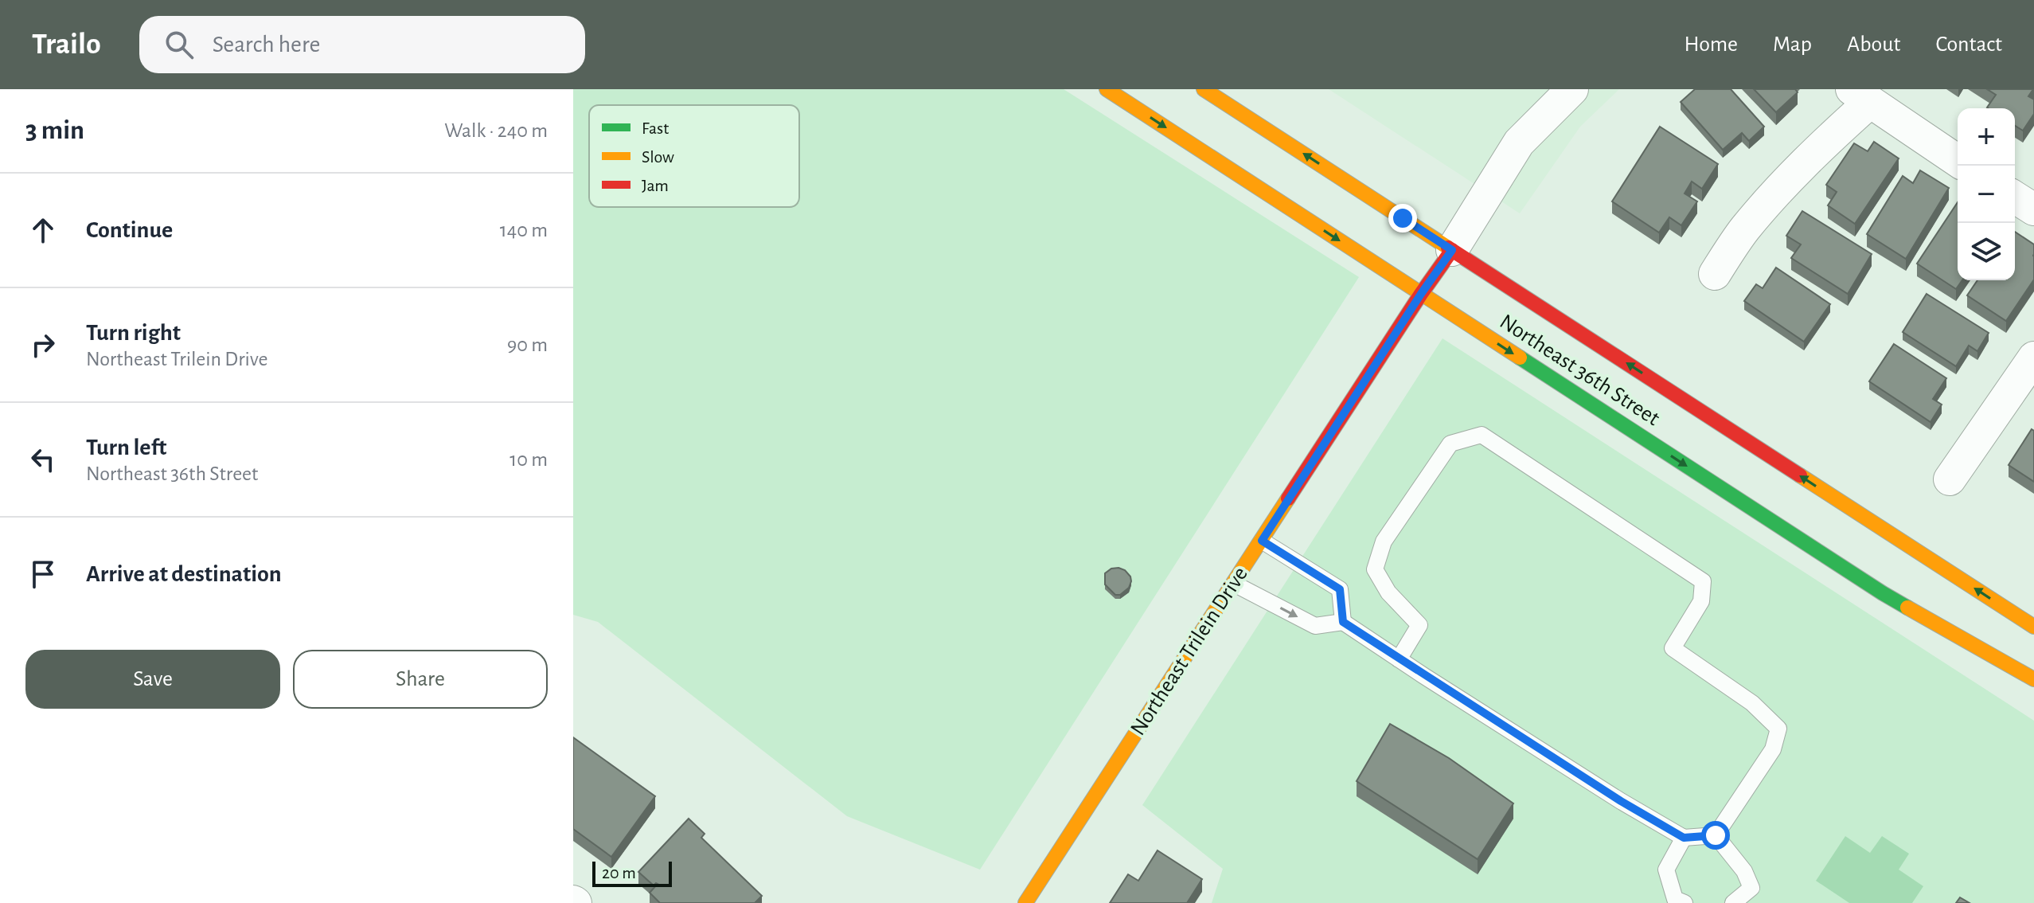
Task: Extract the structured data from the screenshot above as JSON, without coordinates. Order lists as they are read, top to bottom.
{
  "streets": {
    "main road": ["Northeast 36th Street", "Northeast Trilein Drive"]
  },
  "crossings": [
    ["Northeast 36th Street", "Northeast Trilein Drive"]
  ],
  "legend": ["Fast", "Slow", "Jam"],
  "scale_bar": "20 m",
  "page": {
    "header": "Trailo",
    "search": "Search here",
    "nav": [
      "Home",
      "Map",
      "About",
      "Contact"
    ],
    "heading": ["3 min", "Walk · 240 m"],
    "map_buttons": ["+", "−"],
    "list": [
      ["Continue", "140 m"],
      ["Turn right", "Northeast Trilein Drive", "90 m"],
      ["Turn left", "Northeast 36th Street", "10 m"],
      "Arrive at destination"
    ],
    "buttons": ["Save", "Share"],
    "scale": "20 m"
  }
}
